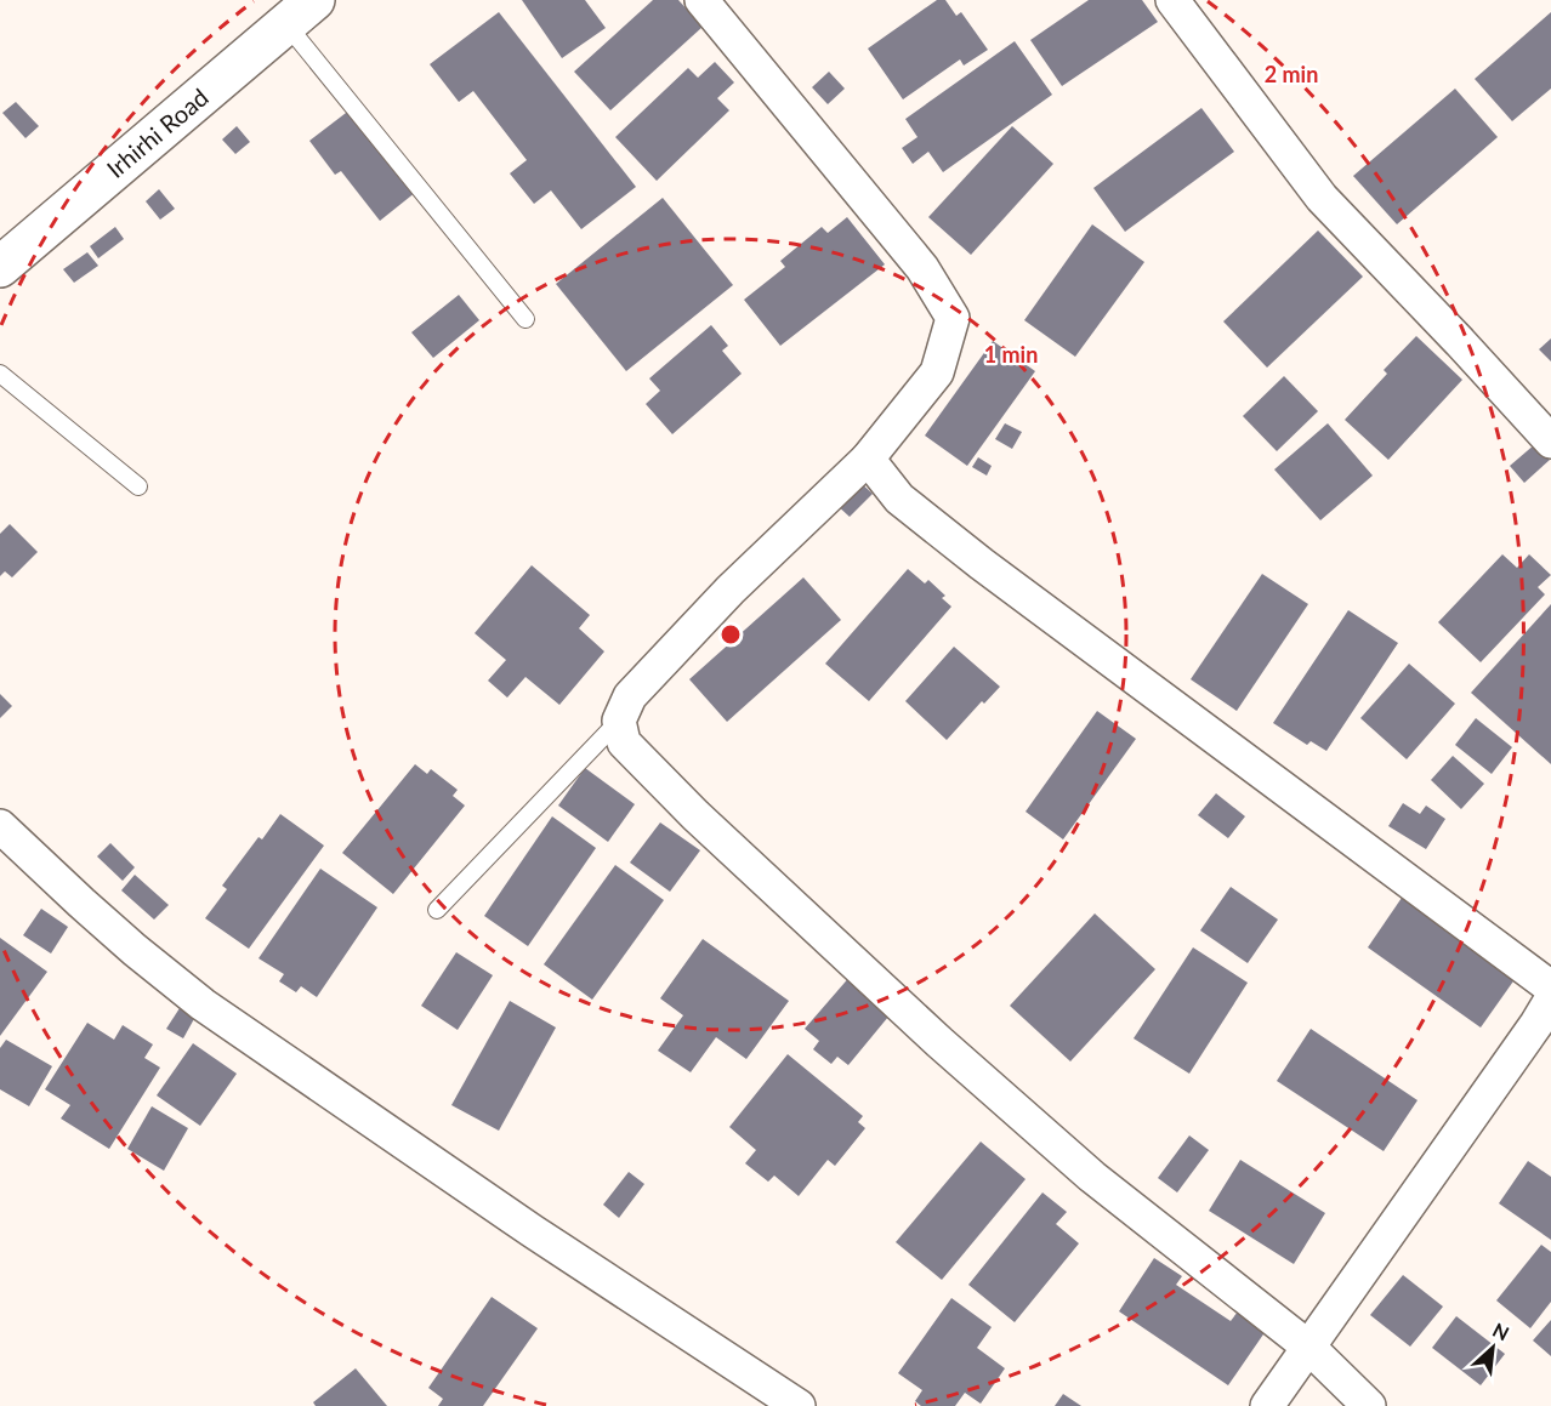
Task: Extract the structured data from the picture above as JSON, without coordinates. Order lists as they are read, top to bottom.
{
  "streets": {
    "street": ["Irhirhi Road"]
  },
  "north": "top right",
  "rings": ["2 min", "1 min"]
}
